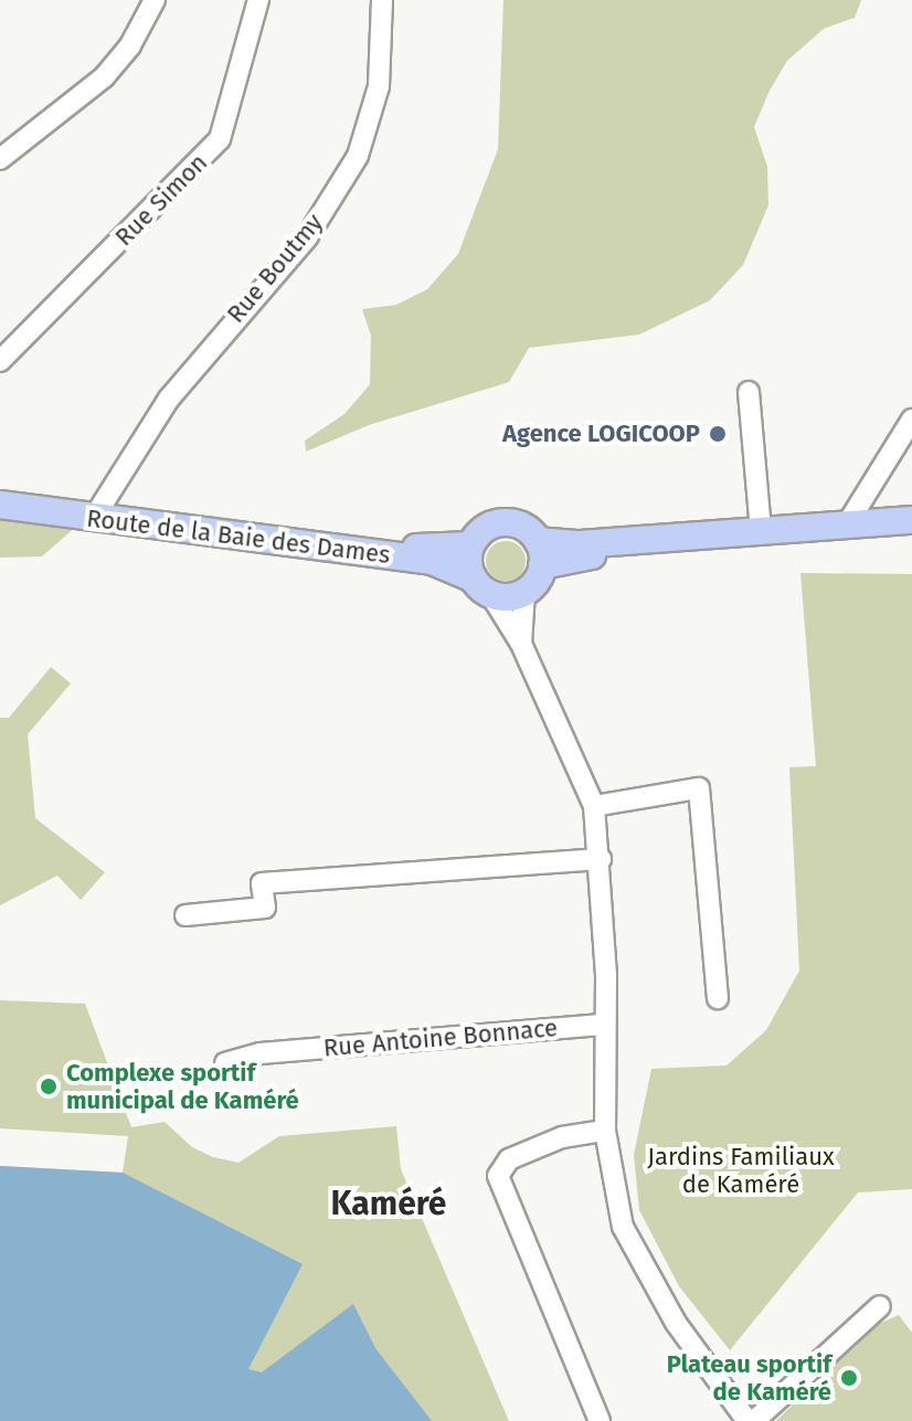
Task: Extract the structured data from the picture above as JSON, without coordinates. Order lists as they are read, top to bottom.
{
  "streets": {
    "main road": ["Route de la Baie des Dames"],
    "street": ["Rue Simon", "Rue Boutmy", "Rue Antoine Bonnace"]
  },
  "crossings": [
    ["Rue Boutmy", "Route de la Baie des Dames"]
  ],
  "districts": ["Kaméré"],
  "parks": ["Jardins Familiaux de Kaméré"],
  "places": ["Agence LOGICOOP", "Complexe sportif municipal de Kaméré", "Plateau sportif de Kaméré"]
}
